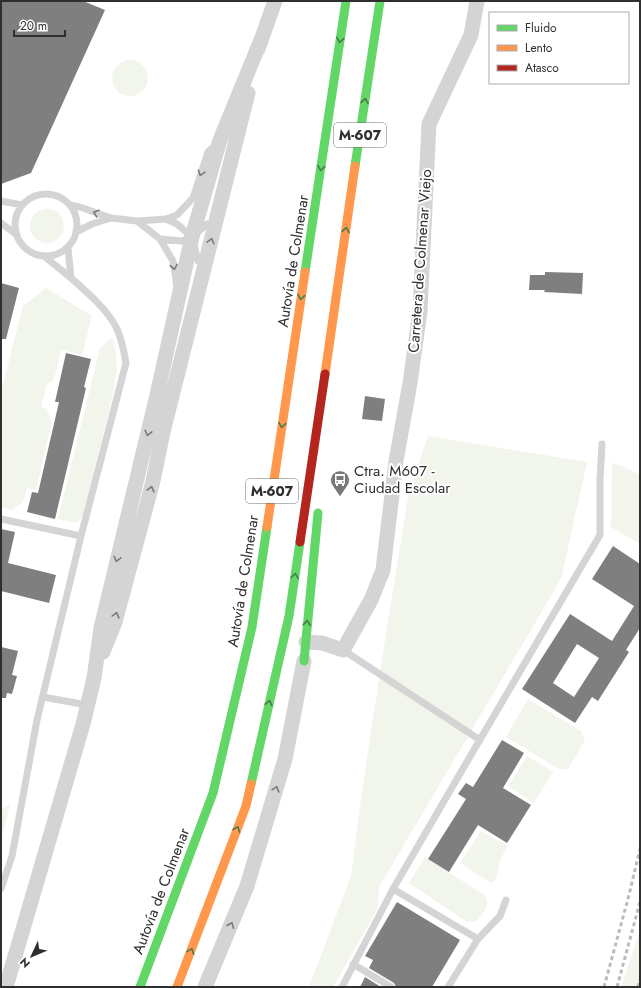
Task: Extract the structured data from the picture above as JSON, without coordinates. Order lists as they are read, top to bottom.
{
  "streets": {
    "highway": ["M-607", "Autovía de Colmenar"],
    "street": ["Carretera de Colmenar Viejo"]
  },
  "places": {
    "bus stop": ["Ctra. M607 - Ciudad Escolar"]
  },
  "legend": ["Fluido", "Lento", "Atasco"],
  "scale_bar": "20 m",
  "north": "bottom left"
}
